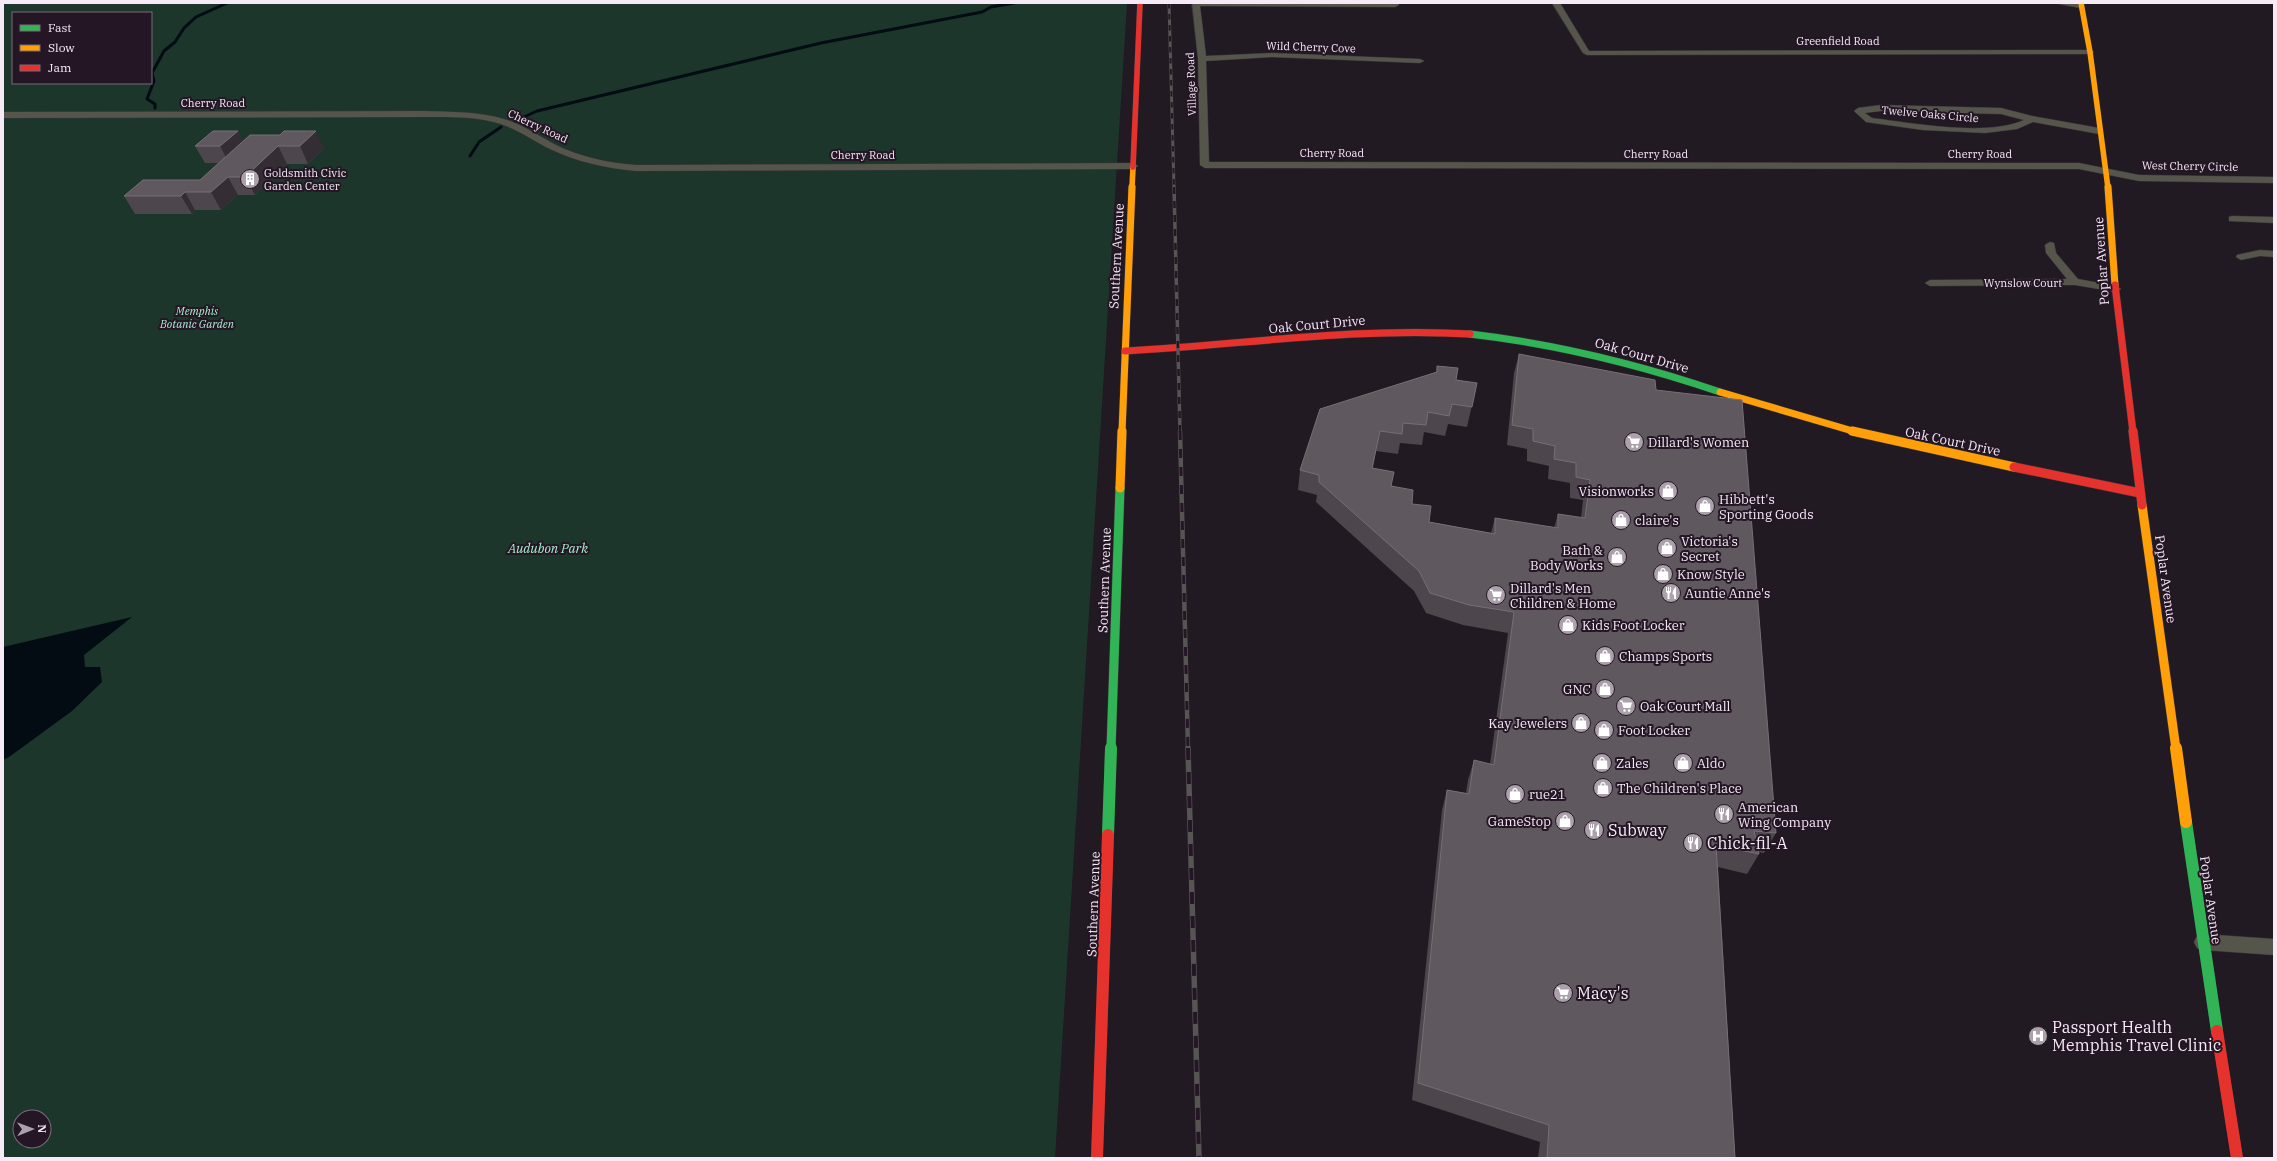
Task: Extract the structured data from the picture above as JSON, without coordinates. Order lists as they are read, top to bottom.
{
  "streets": {
    "street": [
      "Greenfield Road",
      "Wild Cherry Cove",
      "Village Road",
      "Cherry Road",
      "Twelve Oaks Circle",
      "West Cherry Circle",
      "Southern Avenue",
      "Poplar Avenue",
      "Wynslow Court",
      "Oak Court Drive"
    ]
  },
  "crossings": [
    ["Greenfield Road", "Poplar Avenue"],
    ["Wild Cherry Cove", "Village Road"],
    ["Village Road", "Cherry Road"],
    ["Cherry Road", "West Cherry Circle"],
    ["Cherry Road", "Southern Avenue"],
    ["Cherry Road", "Poplar Avenue"],
    ["Twelve Oaks Circle", "Poplar Avenue"],
    ["West Cherry Circle", "Poplar Avenue"],
    ["Southern Avenue", "Oak Court Drive"],
    ["Poplar Avenue", "Wynslow Court"],
    ["Poplar Avenue", "Oak Court Drive"]
  ],
  "parks": ["Memphis Botanic Garden", "Audubon Park"],
  "places": {
    "building": ["Goldsmith Civic Garden Center"],
    "supermarket": [
      "Dillard's Women",
      "Dillard's Men Children & Home",
      "Oak Court Mall",
      "Macy's"
    ],
    "shop": [
      "Visionworks",
      "Hibbett's Sporting Goods",
      "claire's",
      "Victoria's Secret",
      "Bath & Body Works",
      "Know Style",
      "Kids Foot Locker",
      "Champs Sports",
      "GNC",
      "Kay Jewelers",
      "Foot Locker",
      "Zales",
      "Aldo",
      "The Children's Place",
      "rue21",
      "GameStop"
    ],
    "restaurant": [
      "Auntie Anne's",
      "American Wing Company",
      "Subway",
      "Chick-fil-A"
    ],
    "hospital": ["Passport Health Memphis Travel Clinic"]
  },
  "legend": ["Fast", "Slow", "Jam"],
  "north": "right"
}
